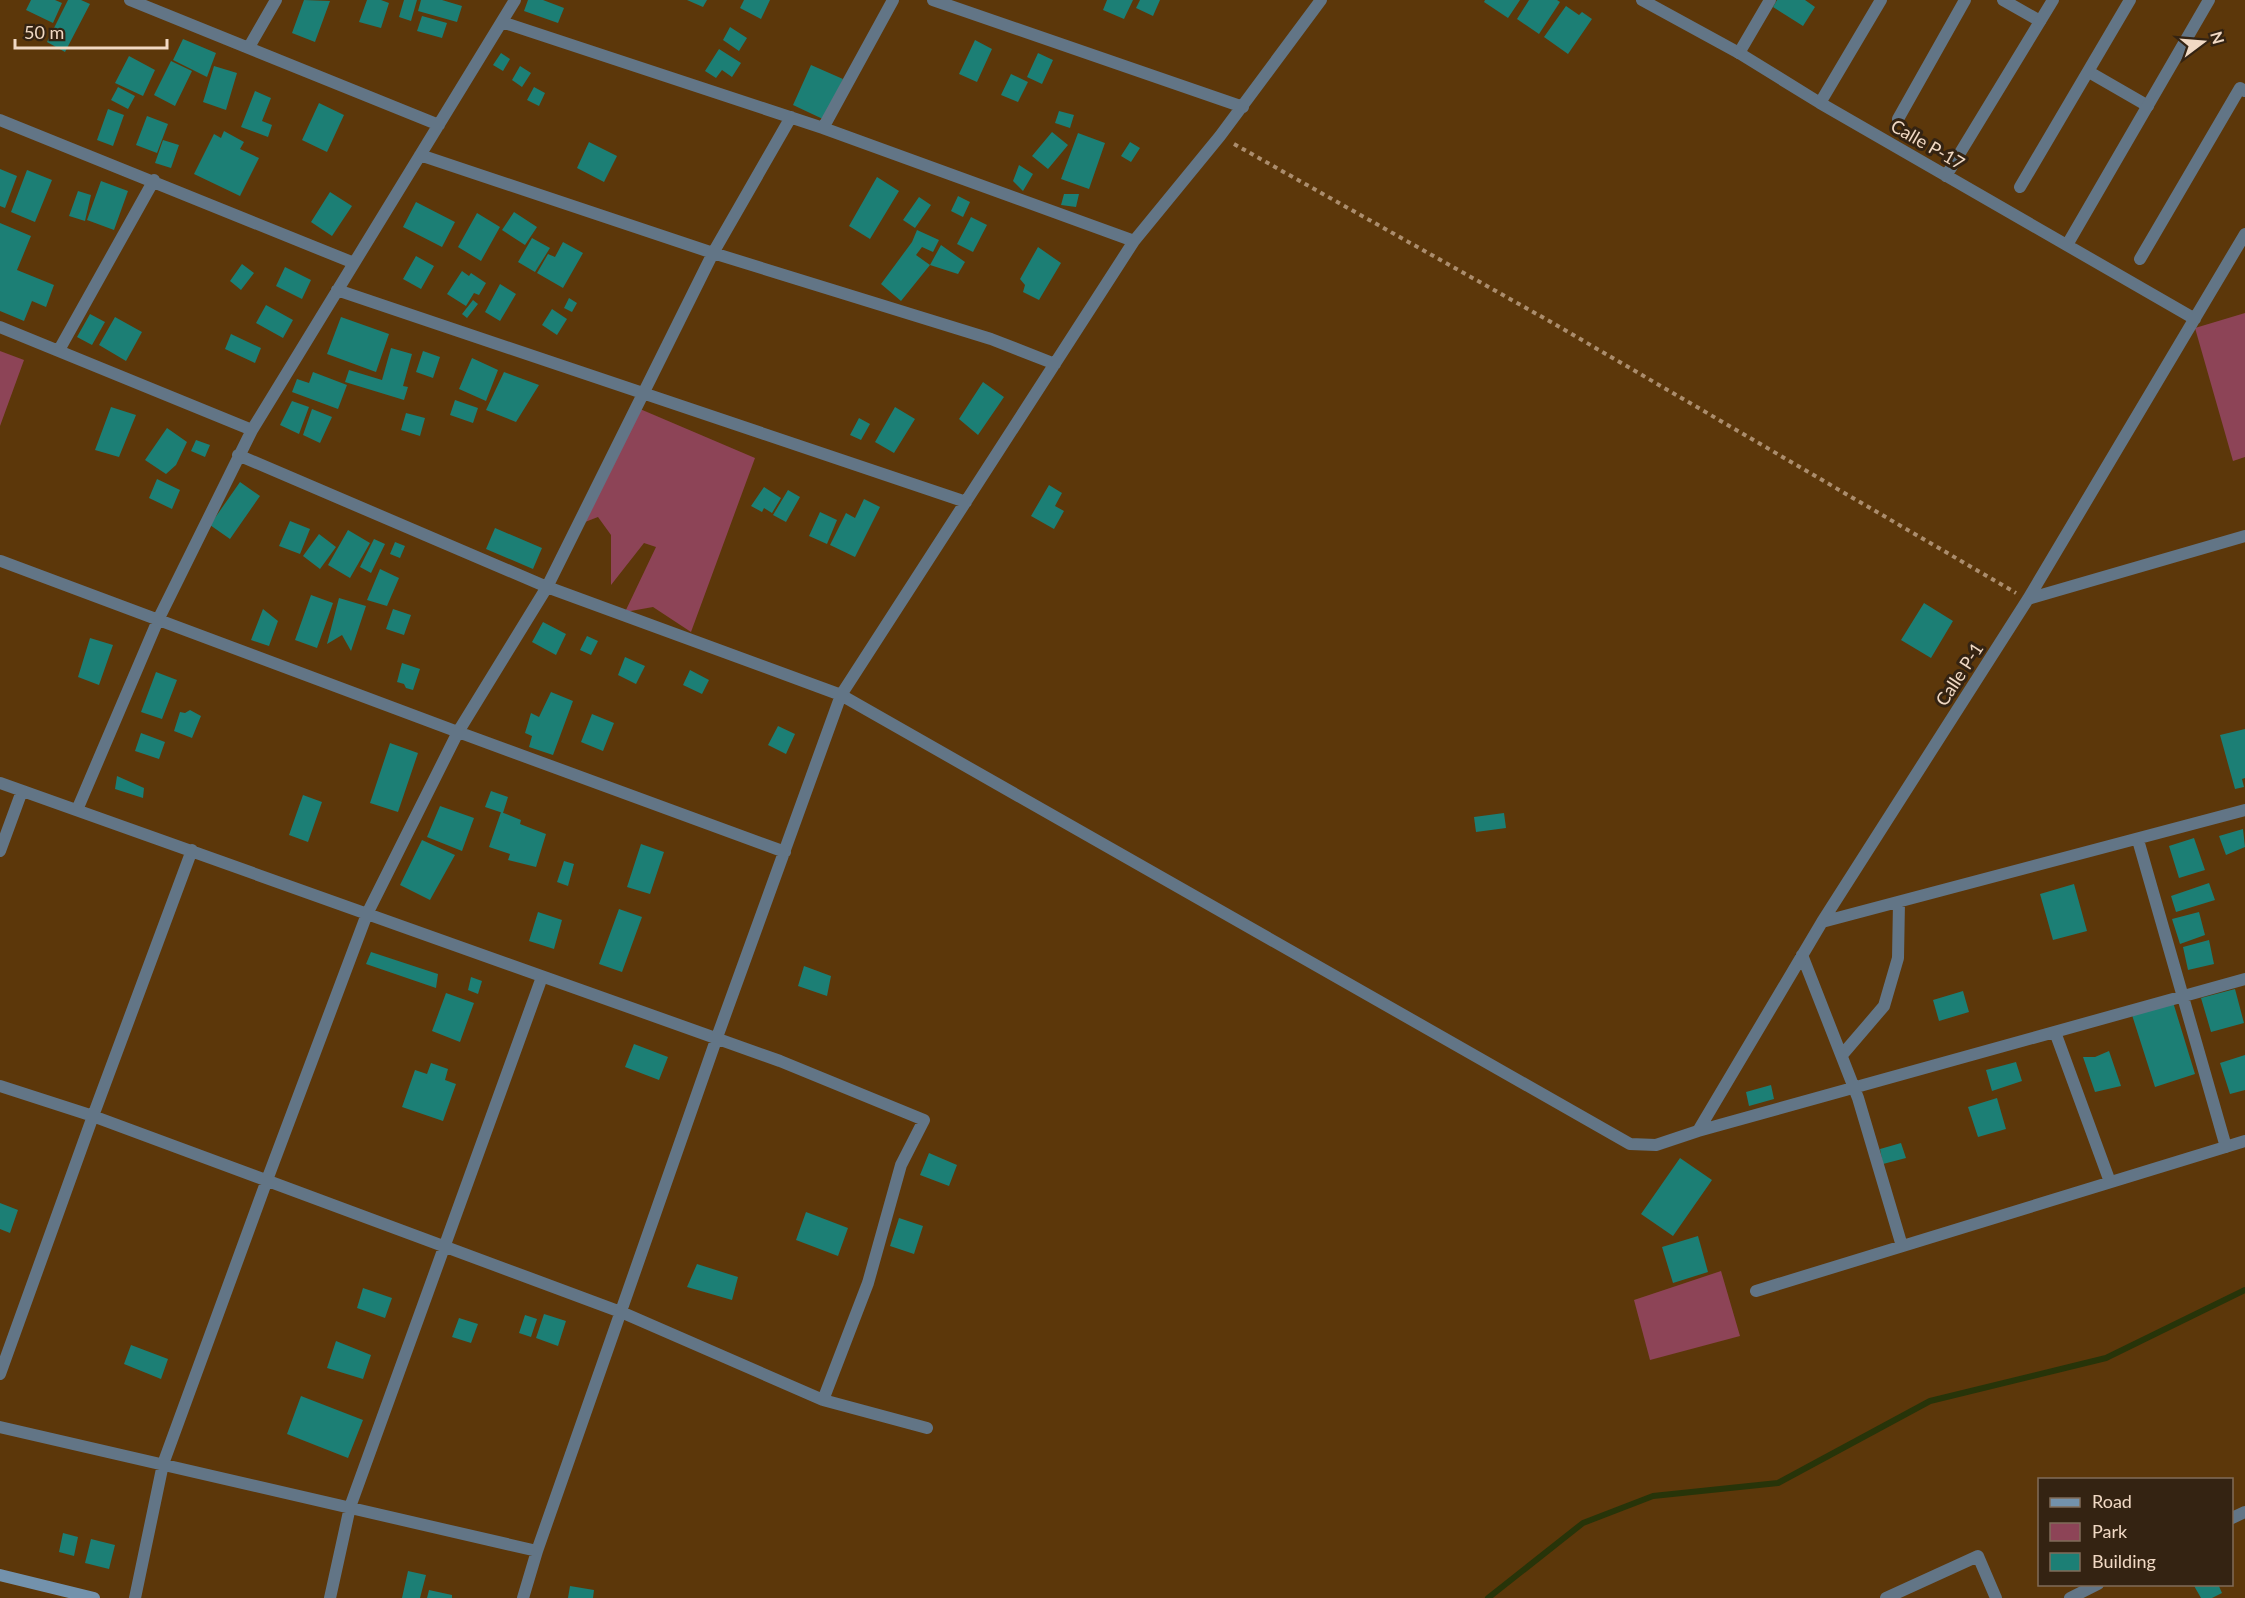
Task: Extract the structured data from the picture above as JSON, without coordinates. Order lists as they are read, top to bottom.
{
  "streets": {
    "street": ["Calle P-17", "Calle P-1"]
  },
  "crossings": [
    ["Calle P-17", "Calle P-1"]
  ],
  "legend": ["Road", "Park", "Building"],
  "scale_bar": "50 m",
  "north": "right"
}
